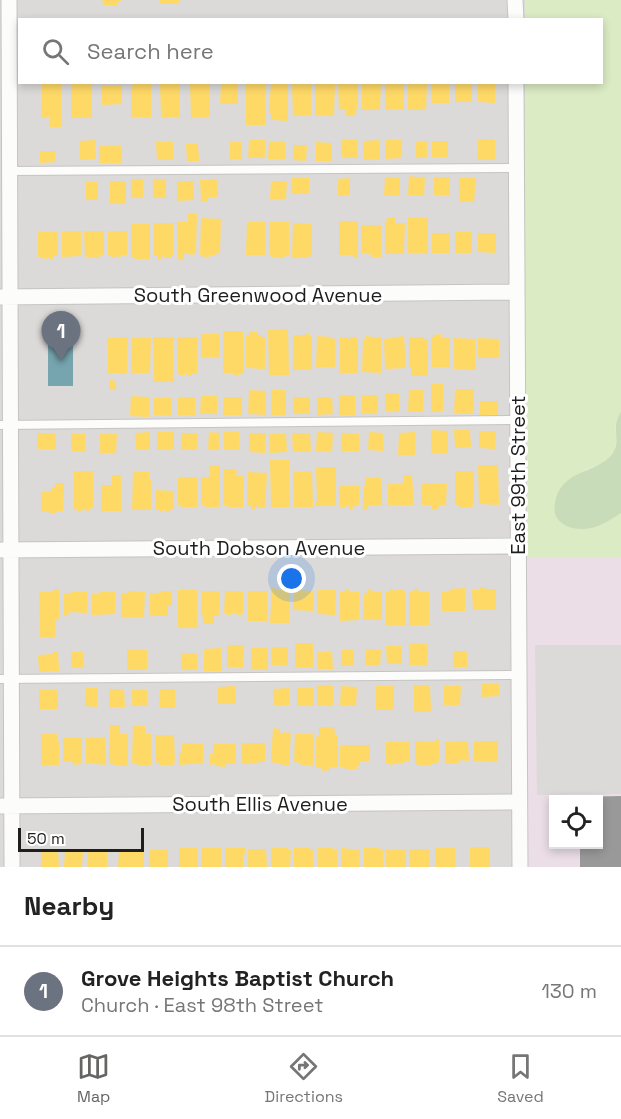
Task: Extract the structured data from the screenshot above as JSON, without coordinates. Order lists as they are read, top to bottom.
{
  "streets": {
    "street": [
      "South Greenwood Avenue",
      "East 99th Street",
      "South Dobson Avenue",
      "South Ellis Avenue"
    ]
  },
  "crossings": [
    ["South Greenwood Avenue", "East 99th Street"],
    ["East 99th Street", "South Dobson Avenue"],
    ["East 99th Street", "South Ellis Avenue"]
  ],
  "scale_bar": "50 m",
  "page": {
    "search": "Search here",
    "pins": "1",
    "scale": "50 m",
    "heading": "Nearby",
    "list": [
      {
        "mark": "1",
        "name": "Grove Heights Baptist Church",
        "note": "Church · East 98th Street",
        "value": "130 m"
      }
    ],
    "nav": ["Map", "Directions", "Saved"]
  }
}
